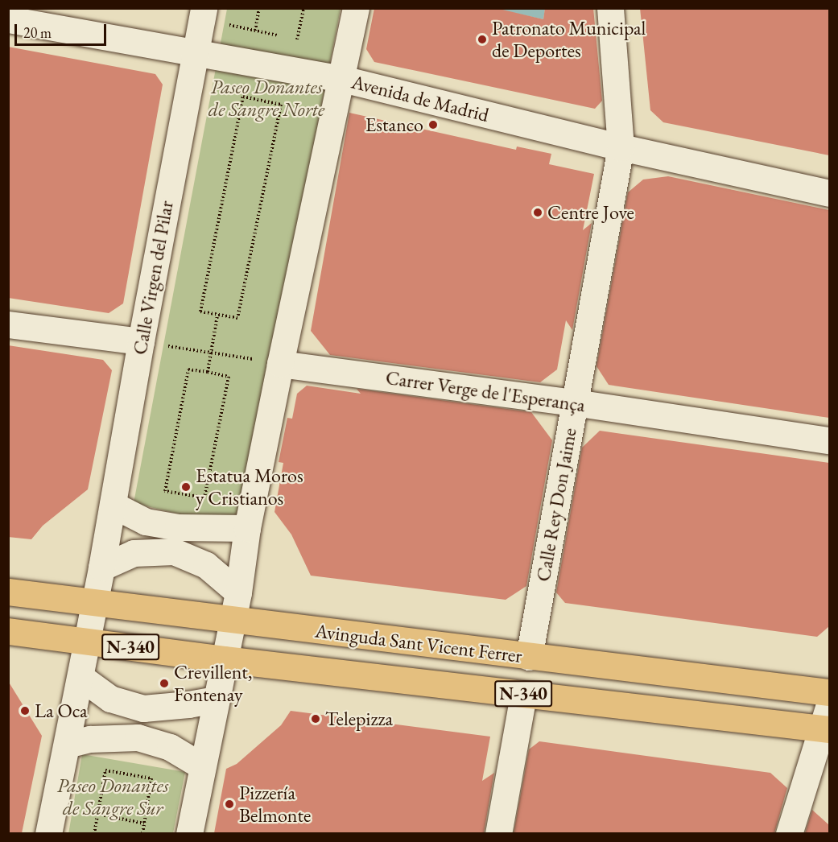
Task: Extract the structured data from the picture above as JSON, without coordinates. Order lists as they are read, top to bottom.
{
  "streets": {
    "highway": ["Avinguda Sant Vicent Ferrer", "N-340"],
    "street": [
      "Avenida de Madrid",
      "Calle Virgen del Pilar",
      "Carrer Verge de l'Esperança",
      "Calle Rey Don Jaime"
    ]
  },
  "crossings": [
    ["Avenida de Madrid", "Calle Virgen del Pilar"],
    ["Avenida de Madrid", "Calle Rey Don Jaime"],
    ["Calle Virgen del Pilar", "Avinguda Sant Vicent Ferrer"],
    ["Carrer Verge de l'Esperança", "Calle Rey Don Jaime"],
    ["Calle Rey Don Jaime", "Avinguda Sant Vicent Ferrer"]
  ],
  "parks": ["Paseo Donantes de Sangre Norte", "Paseo Donantes de Sangre Sur"],
  "places": [
    "Patronato Municipal de Deportes",
    "Estanco",
    "Centre Jove",
    "Estatua Moros y Cristianos",
    "Crevillent, Fontenay",
    "La Oca",
    "Telepizza",
    "Pizzería Belmonte"
  ],
  "scale_bar": "20 m"
}
